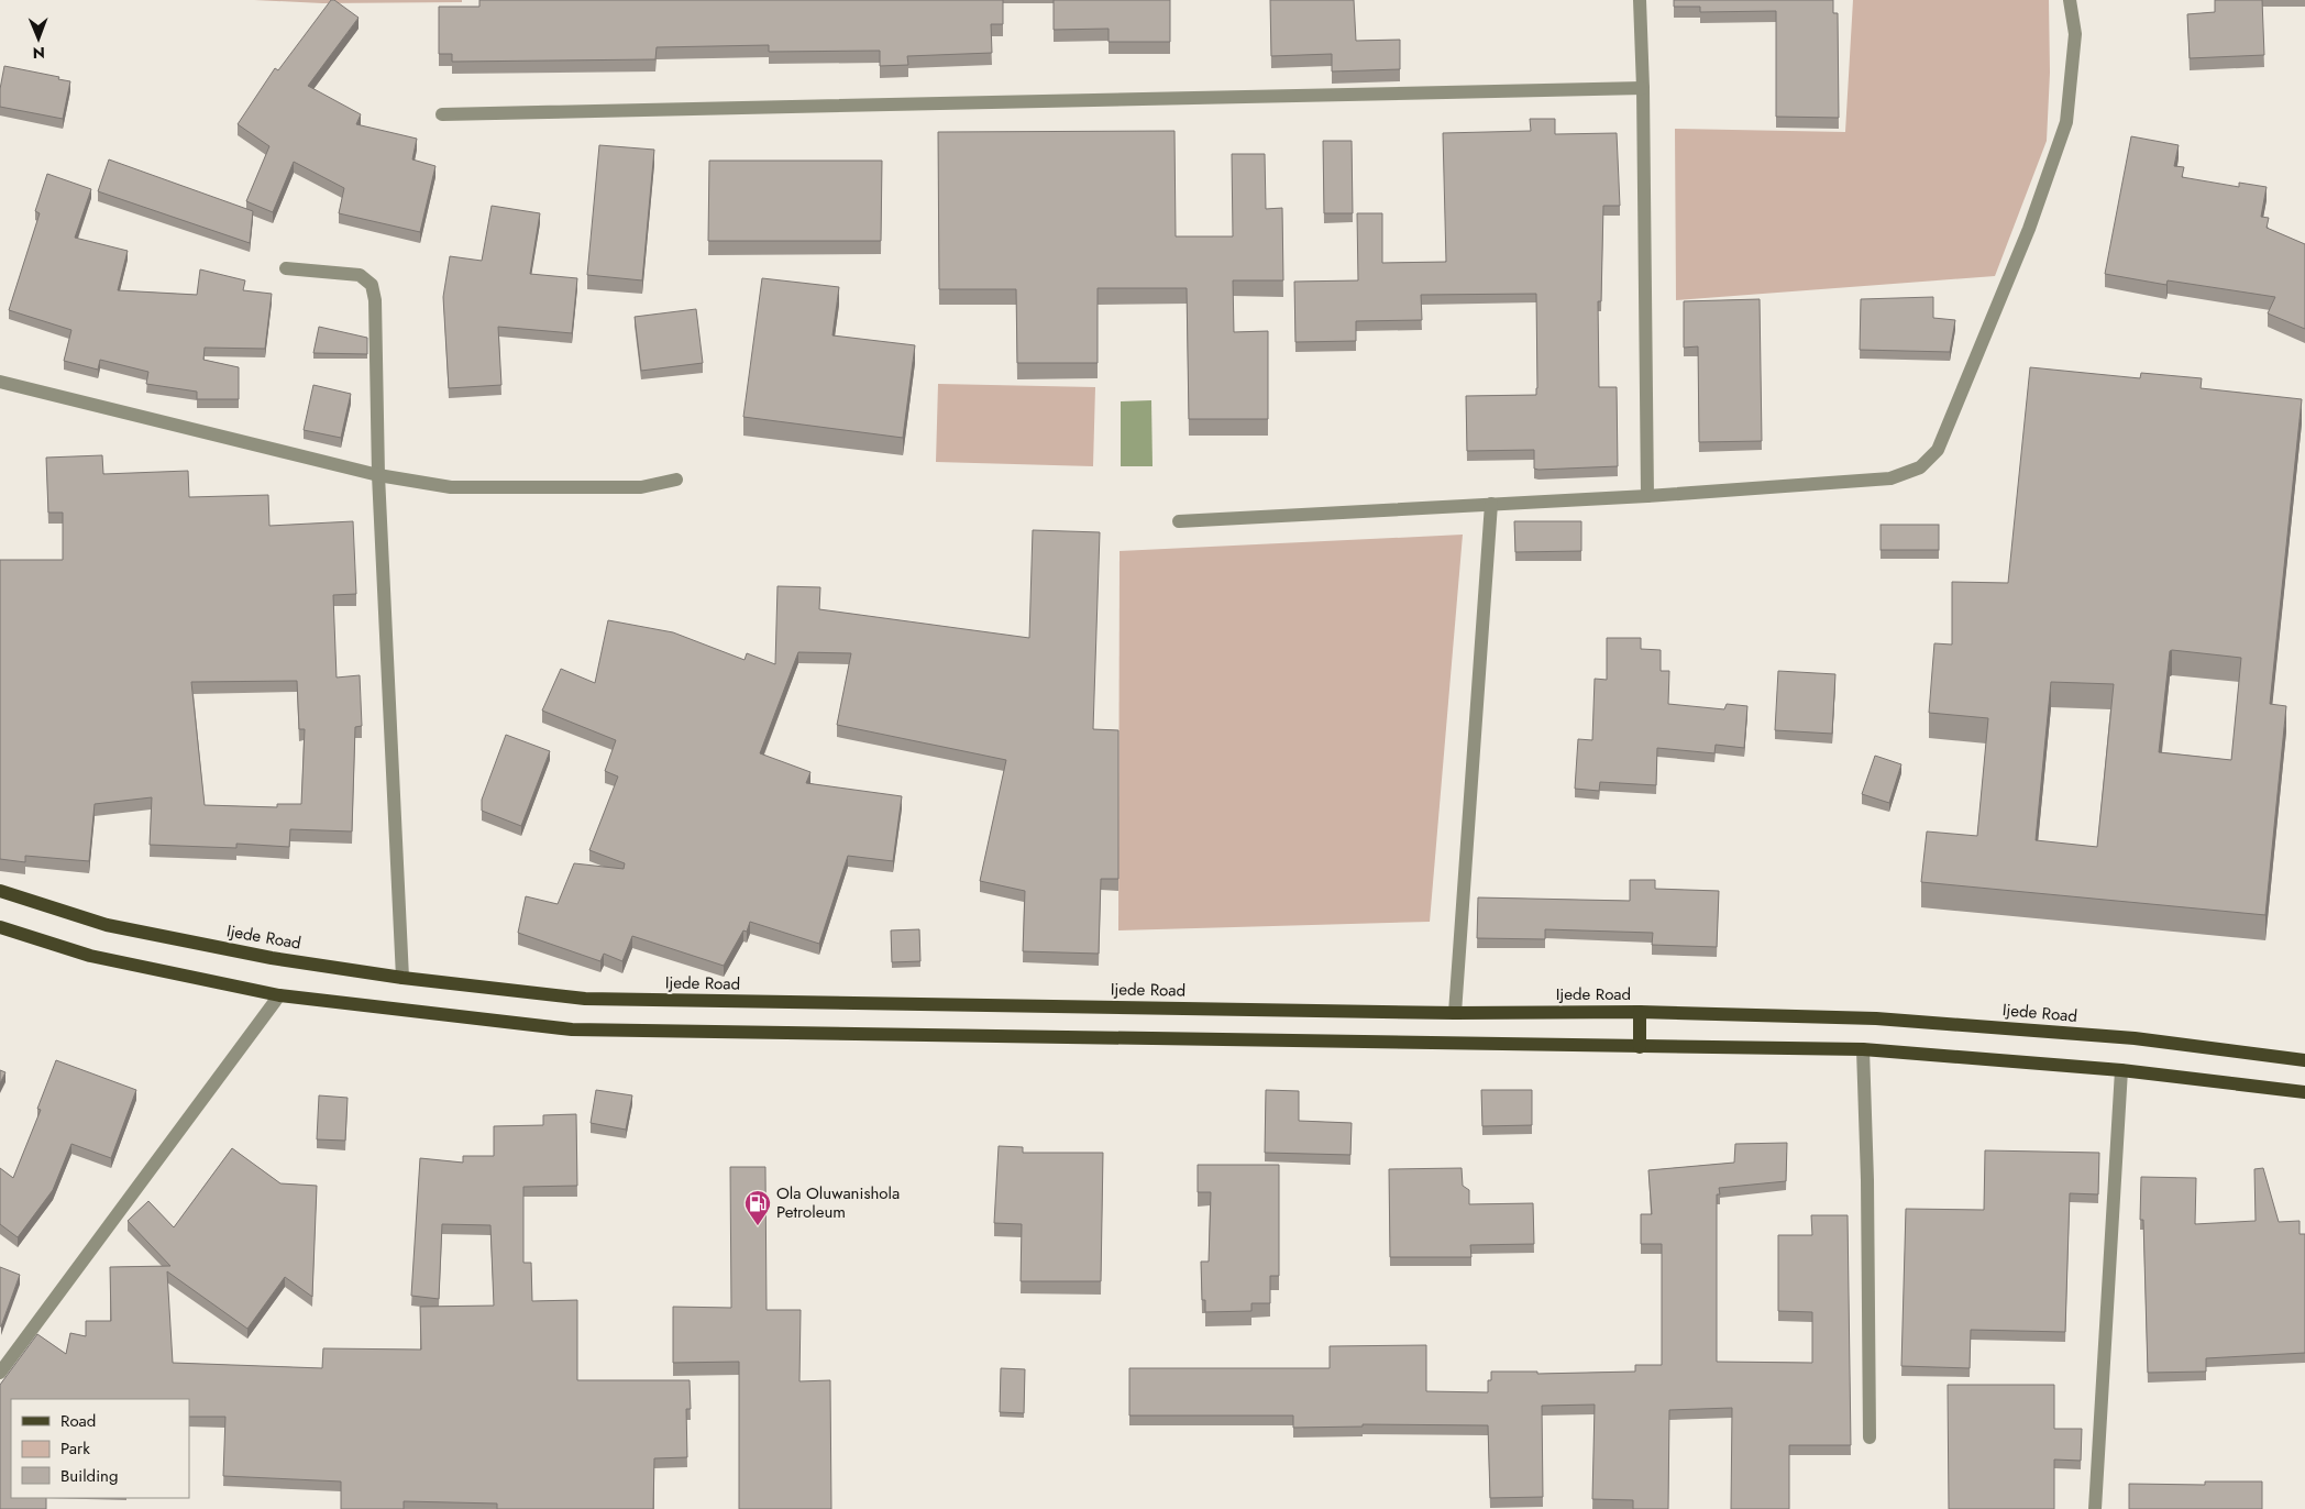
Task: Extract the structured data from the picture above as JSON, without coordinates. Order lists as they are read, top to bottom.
{
  "streets": {
    "main road": ["Ijede Road"]
  },
  "places": {
    "fuel station": ["Ola Oluwanishola Petroleum"]
  },
  "legend": ["Road", "Park", "Building"],
  "north": "bottom"
}
